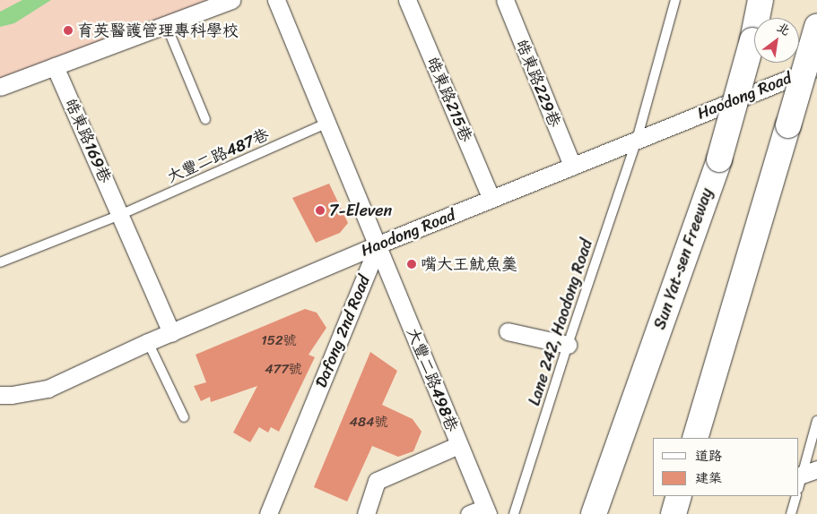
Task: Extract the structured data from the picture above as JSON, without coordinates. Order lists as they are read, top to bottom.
{
  "streets": {
    "highway": ["Sun Yat-sen Freeway"],
    "street": [
      "皓東路229巷",
      "Haodong Road",
      "皓東路215巷",
      "皓東路169巷",
      "Dafong 2nd Road",
      "大豐二路498巷"
    ],
    "lane": ["大豐二路487巷", "Lane 242, Haodong Road"]
  },
  "crossings": [
    ["皓東路229巷", "Haodong Road"],
    ["Haodong Road", "皓東路215巷"],
    ["Haodong Road", "皓東路169巷"],
    ["Haodong Road", "Lane 242, Haodong Road"],
    ["Haodong Road", "Dafong 2nd Road"],
    ["Haodong Road", "大豐二路498巷"],
    ["皓東路169巷", "大豐二路487巷"],
    ["Dafong 2nd Road", "大豐二路498巷"]
  ],
  "places": ["育英醫護管理專科學校", "7-Eleven", "嘴大王魷魚羹"],
  "house_numbers": ["152號", "477號", "484號"],
  "legend": ["道路", "建築"],
  "north": "top right"
}
